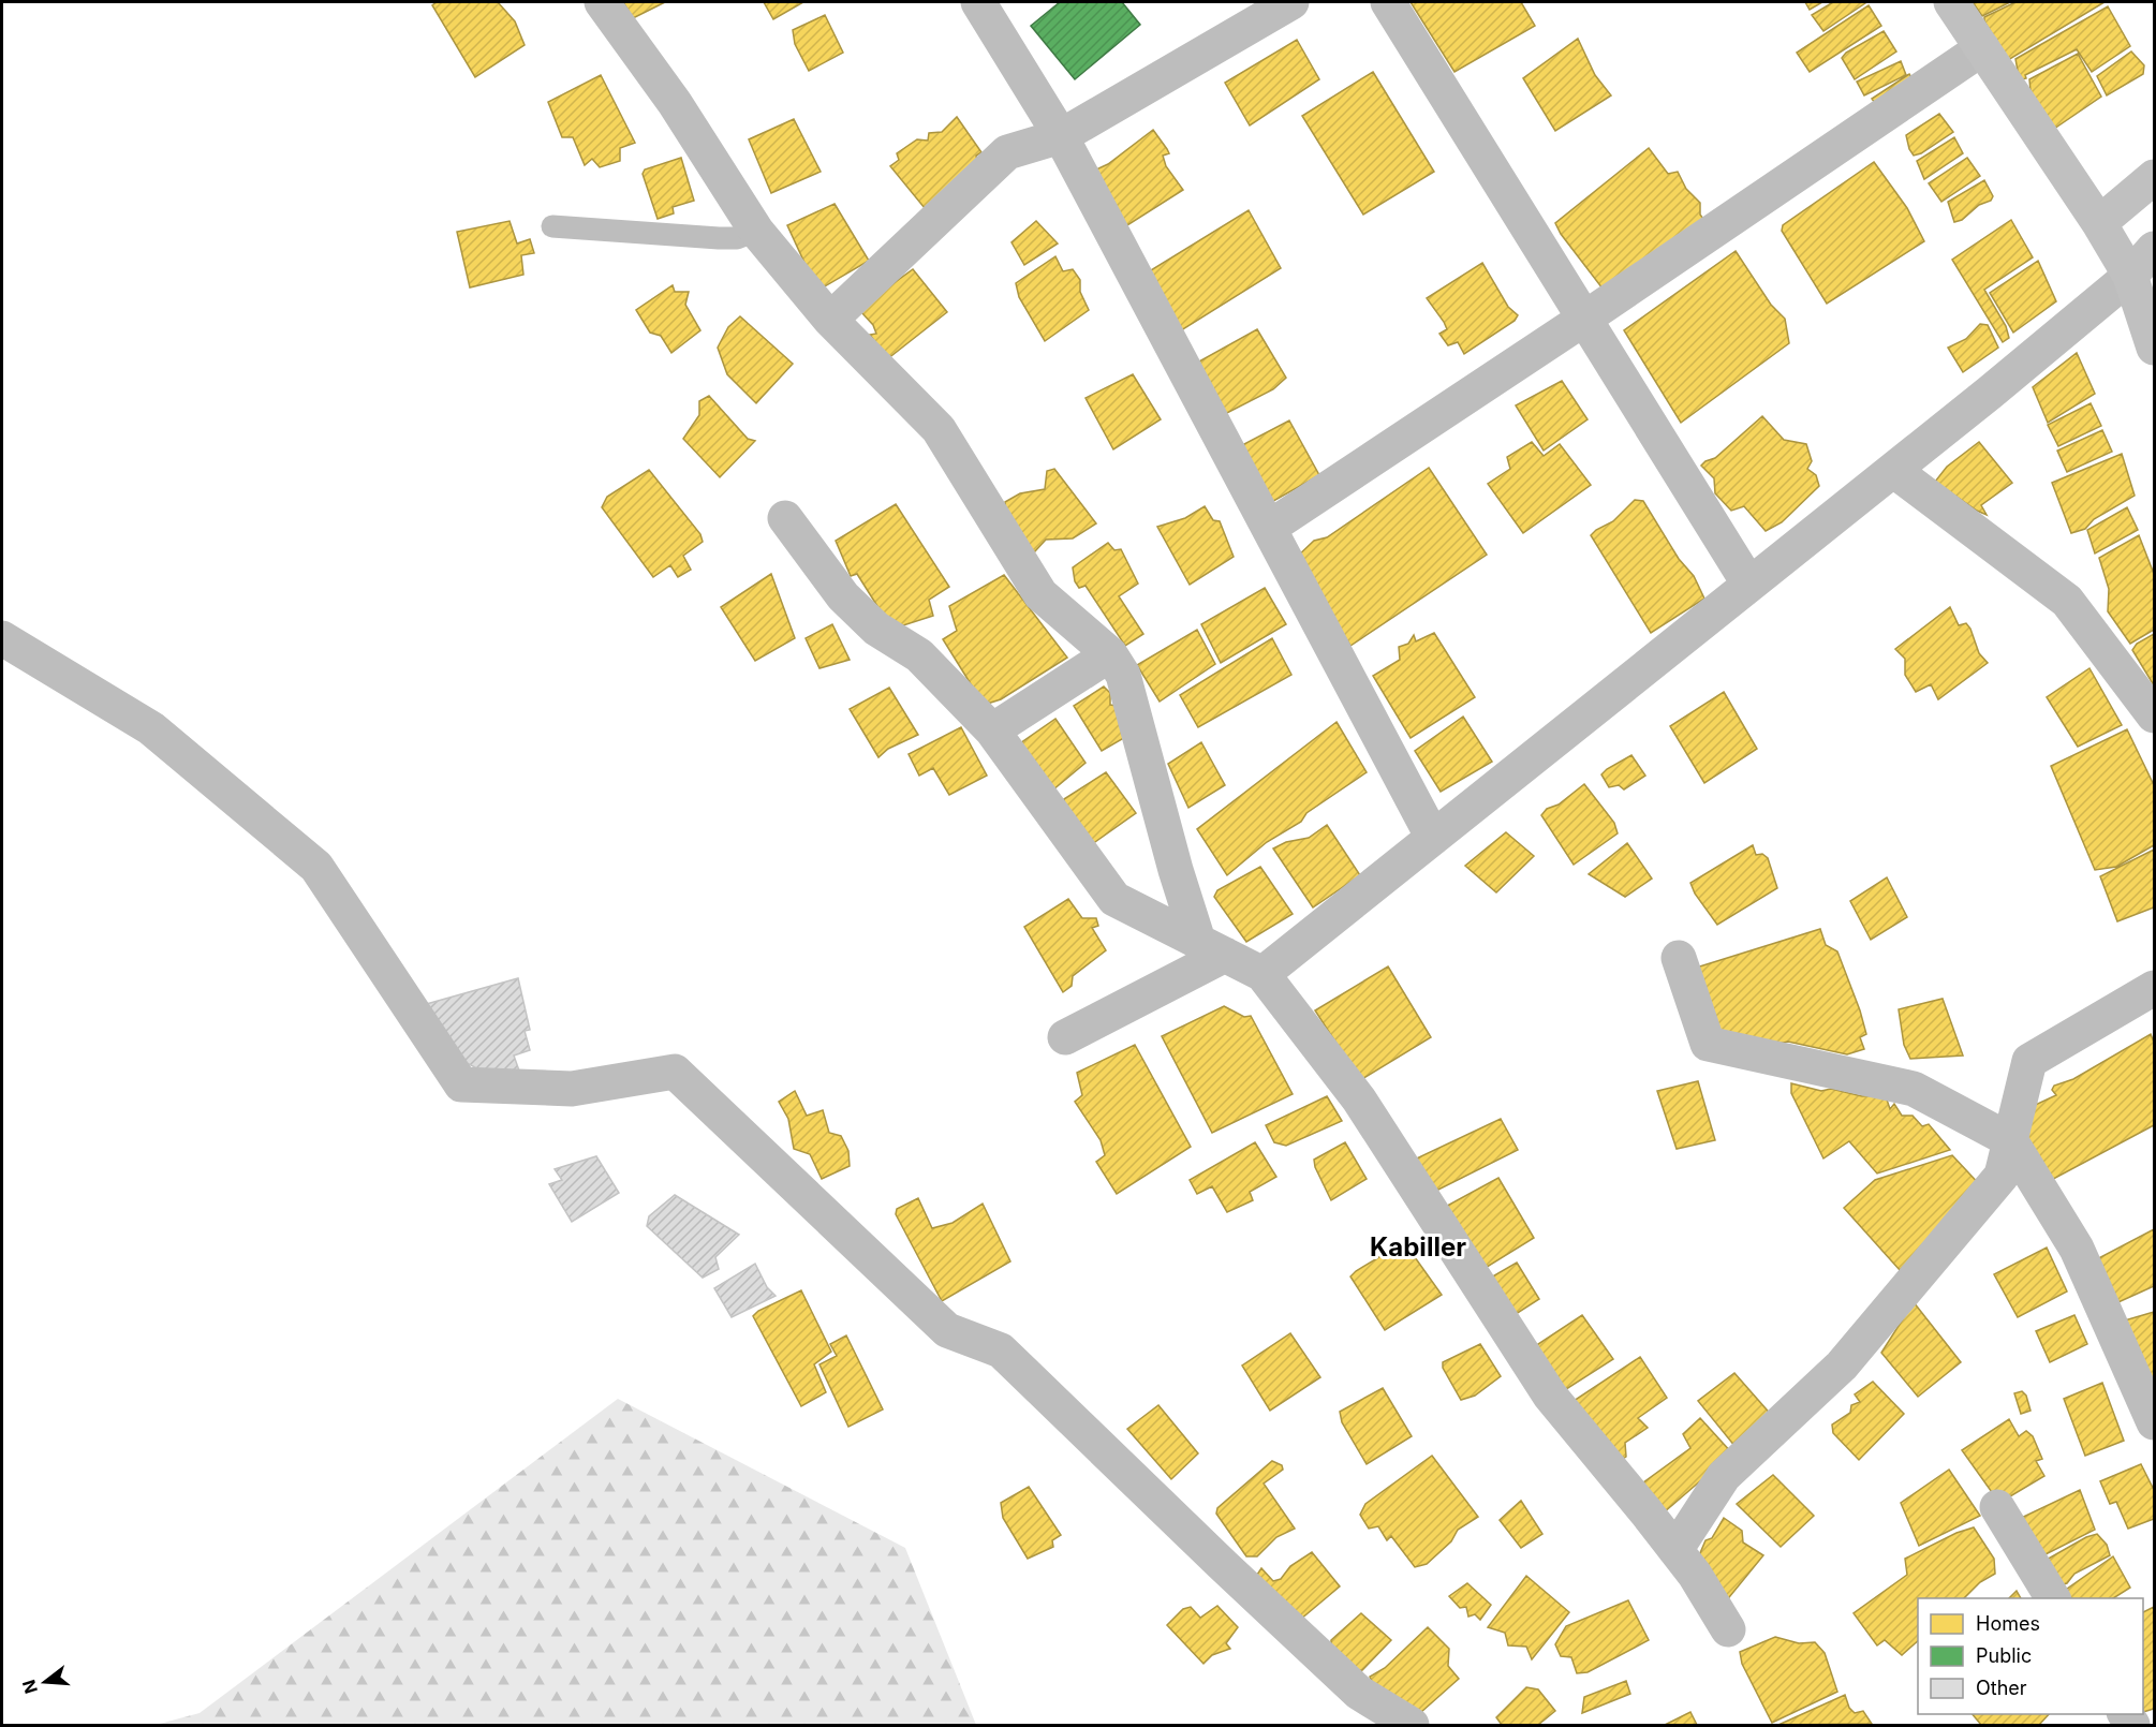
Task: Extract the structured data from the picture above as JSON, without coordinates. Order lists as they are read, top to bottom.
{
  "districts": ["Kabiller"],
  "legend": ["Homes", "Public", "Other"],
  "north": "left"
}
